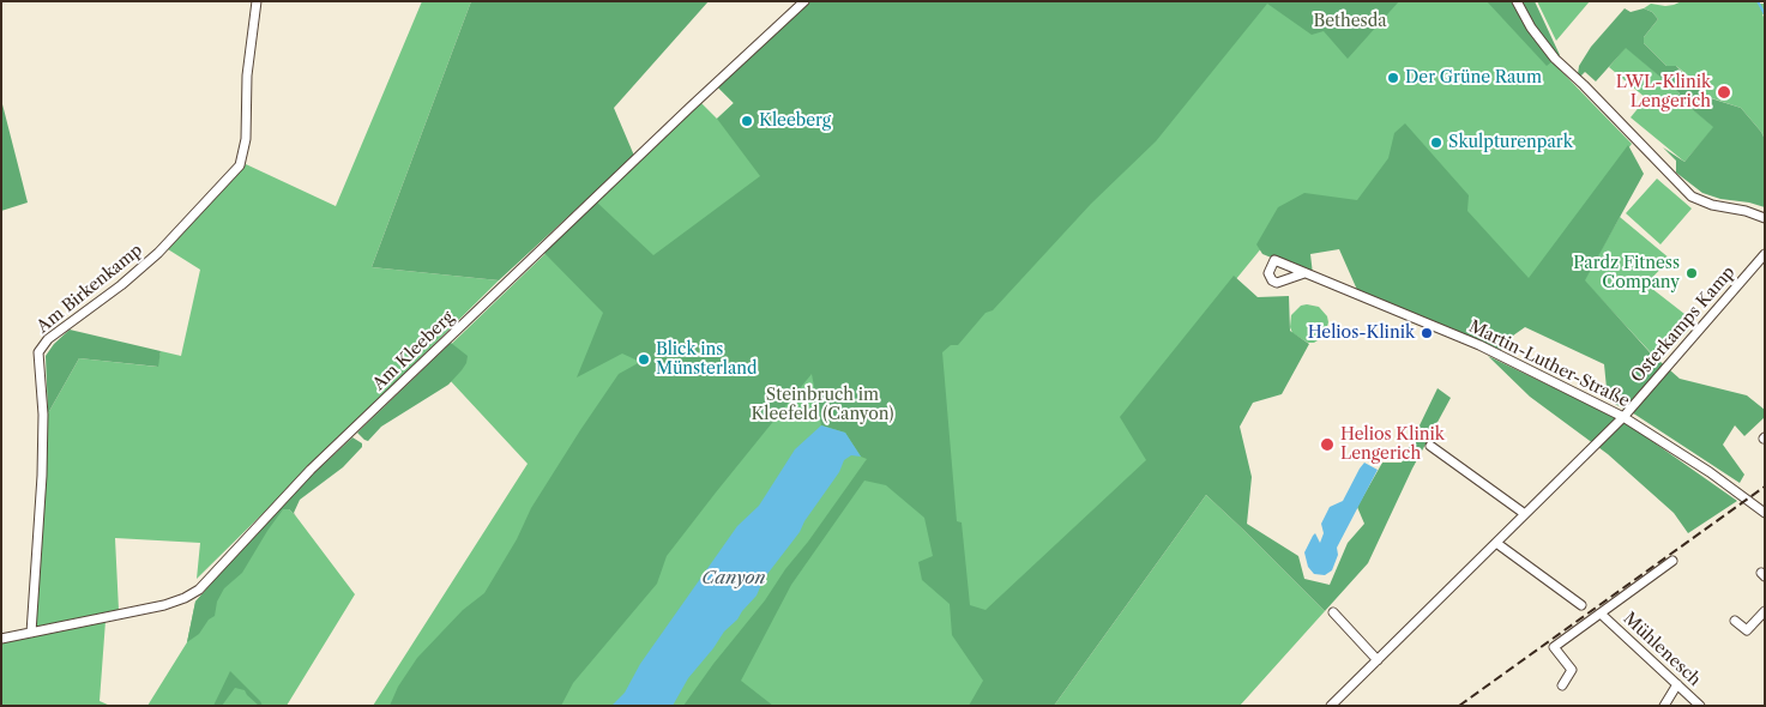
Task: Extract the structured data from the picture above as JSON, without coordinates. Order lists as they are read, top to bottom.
{
  "streets": {
    "street": [
      "Am Birkenkamp",
      "Osterkamps Kamp",
      "Am Kleeberg",
      "Martin-Luther-Straße",
      "Mühlenesch"
    ]
  },
  "crossings": [
    ["Am Birkenkamp", "Am Kleeberg"],
    ["Osterkamps Kamp", "Martin-Luther-Straße"]
  ],
  "water": ["Canyon"],
  "parks": ["Bethesda", "Steinbruch im Kleefeld (Canyon)"],
  "places": [
    "Der Grüne Raum",
    "LWL-Klinik Lengerich",
    "Kleeberg",
    "Skulpturenpark",
    "Pardz Fitness Company",
    "Helios-Klinik",
    "Blick ins Münsterland",
    "Helios Klinik Lengerich"
  ]
}
